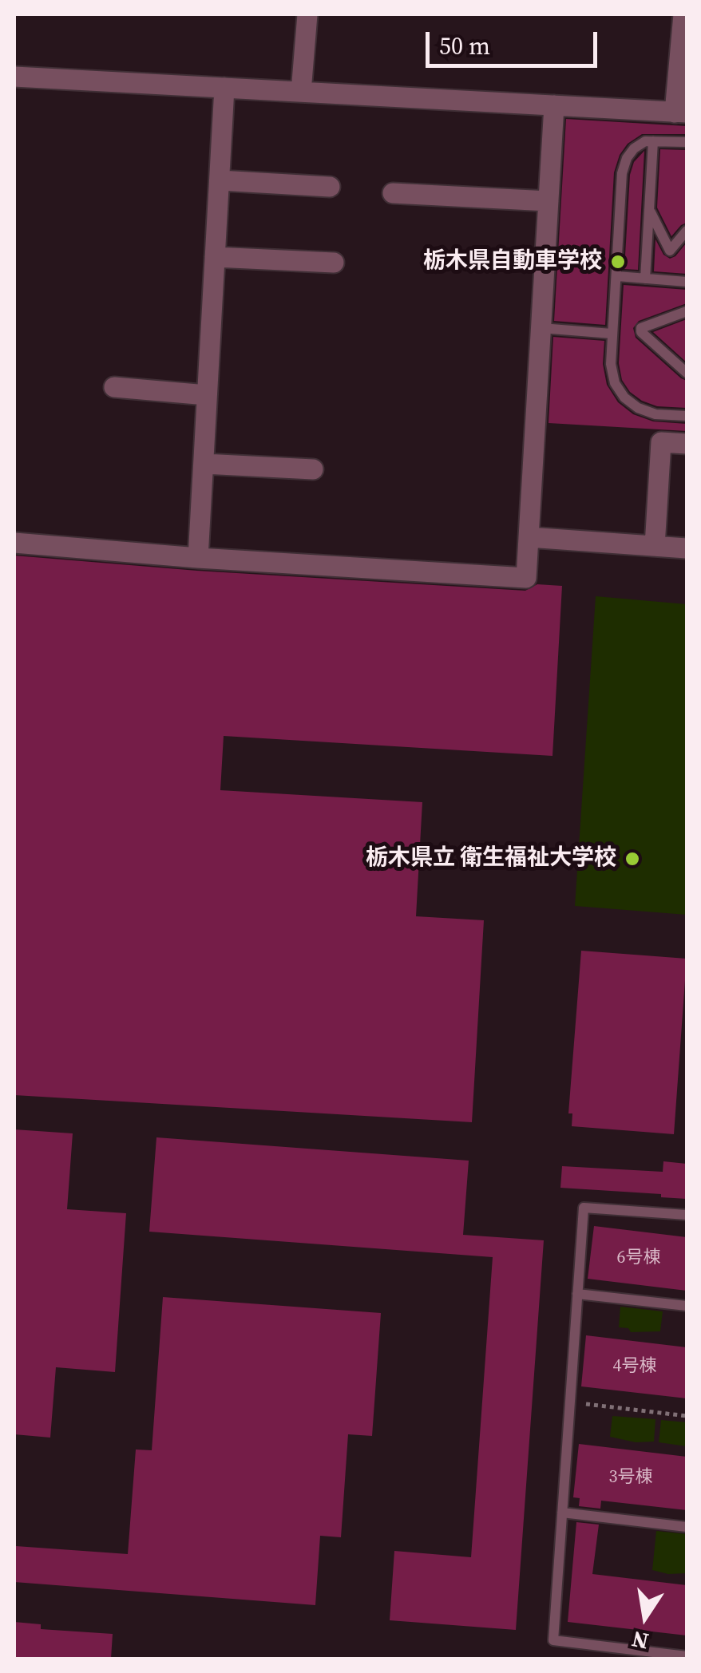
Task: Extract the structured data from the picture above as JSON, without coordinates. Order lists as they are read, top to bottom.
{
  "places": ["栃木県自動車学校", "栃木県立 衛生福祉大学校"],
  "house_numbers": ["6号棟", "4号棟", "3号棟"],
  "scale_bar": "50 m",
  "north": "bottom"
}
